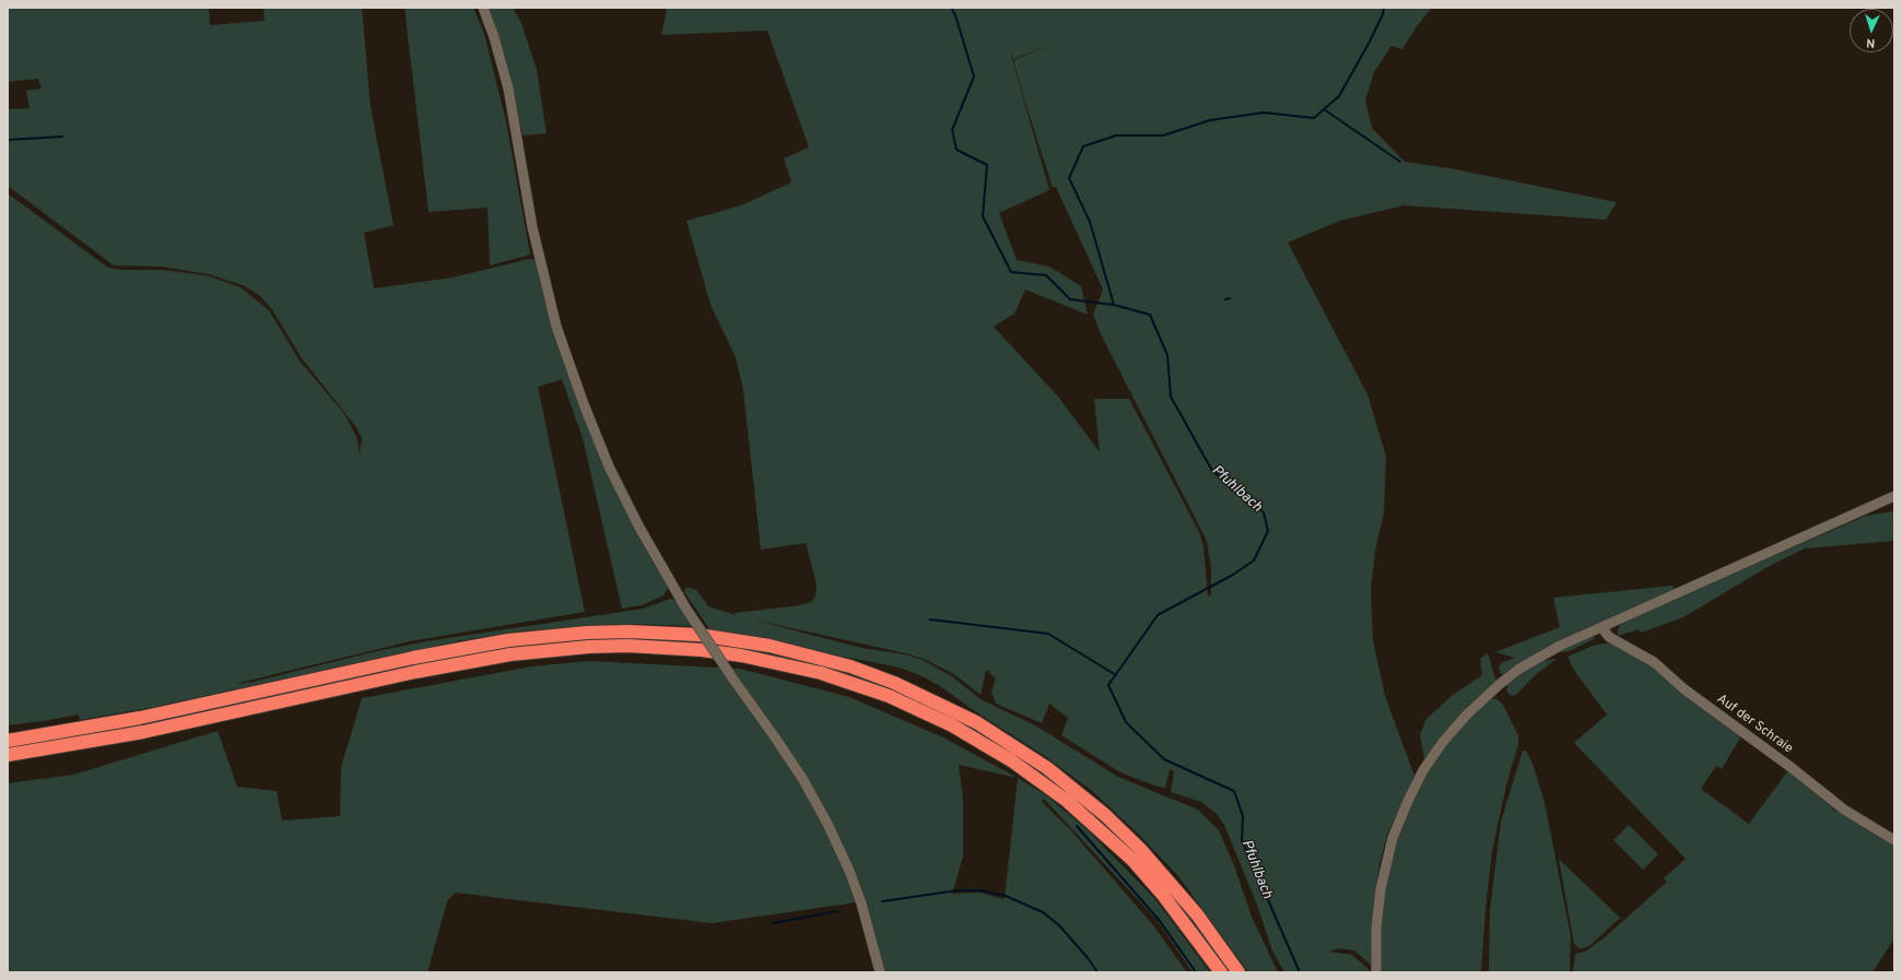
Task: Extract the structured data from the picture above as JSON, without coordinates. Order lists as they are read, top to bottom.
{
  "streets": {
    "street": ["Auf der Schraie"]
  },
  "water": ["Pfuhlbach"],
  "north": "bottom"
}
